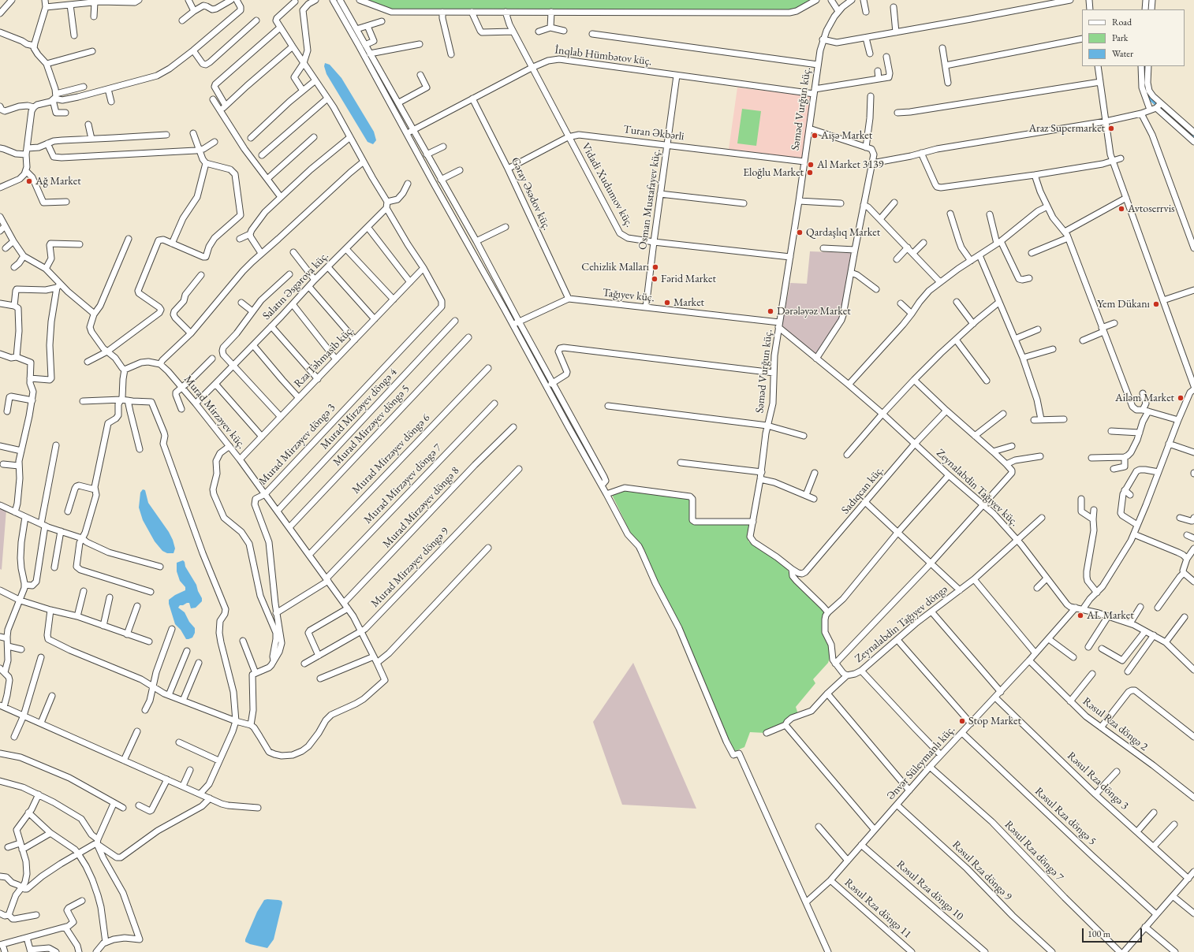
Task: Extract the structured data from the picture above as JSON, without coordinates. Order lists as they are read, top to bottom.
{
  "streets": {
    "street": [
      "İnqlab Hümbətov küç.",
      "Səməd Vurğun küç.",
      "Turan Əkbərli",
      "Vidadi Xudumov küç.",
      "Gəray Əsədov küç.",
      "Osman Mustafayev küç.",
      "Salatın Əsgərova küç.",
      "Tağıyev küç.",
      "Rza Təhmasib küç.",
      "Murad Mirzəyev döngə 4",
      "Murad Mirzəyev küç.",
      "Murad Mirzəyev döngə 5",
      "Murad Mirzəyev döngə 3",
      "Murad Mirzəyev döngə 6",
      "Murad Mirzəyev döngə 7",
      "Zeynalabdin Tağıyev küç.",
      "Sadıqcan küç.",
      "Murad Mirzəyev döngə 8",
      "Murad Mirzəyev döngə 9",
      "Zeynalabdin Tağıyev döngə",
      "Rəsul Rza döngə 2",
      "Ənvər Süleymanlı küç.",
      "Rəsul Rza döngə 3",
      "Rəsul Rza döngə 5",
      "Rəsul Rza döngə 7",
      "Rəsul Rza döngə 9",
      "Rəsul Rza döngə 10",
      "Rəsul Rza döngə 11"
    ]
  },
  "crossings": [
    ["İnqlab Hümbətov küç.", "Səməd Vurğun küç."],
    ["İnqlab Hümbətov küç.", "Vidadi Xudumov küç."],
    ["İnqlab Hümbətov küç.", "Gəray Əsədov küç."],
    ["İnqlab Hümbətov küç.", "Osman Mustafayev küç."],
    ["Səməd Vurğun küç.", "Turan Əkbərli"],
    ["Səməd Vurğun küç.", "Vidadi Xudumov küç."],
    ["Səməd Vurğun küç.", "Tağıyev küç."],
    ["Səməd Vurğun küç.", "Zeynalabdin Tağıyev küç."],
    ["Səməd Vurğun küç.", "Sadıqcan küç."],
    ["Turan Əkbərli", "Vidadi Xudumov küç."],
    ["Turan Əkbərli", "Gəray Əsədov küç."],
    ["Turan Əkbərli", "Osman Mustafayev küç."],
    ["Vidadi Xudumov küç.", "Osman Mustafayev küç."],
    ["Gəray Əsədov küç.", "Tağıyev küç."],
    ["Osman Mustafayev küç.", "Tağıyev küç."],
    ["Salatın Əsgərova küç.", "Murad Mirzəyev küç."],
    ["Salatın Əsgərova küç.", "Murad Mirzəyev döngə 3"],
    ["Tağıyev küç.", "Zeynalabdin Tağıyev küç."],
    ["Rza Təhmasib küç.", "Murad Mirzəyev küç."],
    ["Rza Təhmasib küç.", "Murad Mirzəyev döngə 3"],
    ["Murad Mirzəyev döngə 4", "Murad Mirzəyev küç."],
    ["Murad Mirzəyev küç.", "Murad Mirzəyev döngə 5"],
    ["Murad Mirzəyev küç.", "Murad Mirzəyev döngə 3"],
    ["Murad Mirzəyev küç.", "Murad Mirzəyev döngə 6"],
    ["Murad Mirzəyev küç.", "Murad Mirzəyev döngə 7"],
    ["Murad Mirzəyev küç.", "Murad Mirzəyev döngə 8"],
    ["Murad Mirzəyev küç.", "Murad Mirzəyev döngə 9"],
    ["Murad Mirzəyev döngə 3", "Murad Mirzəyev döngə 7"],
    ["Zeynalabdin Tağıyev küç.", "Sadıqcan küç."],
    ["Zeynalabdin Tağıyev küç.", "Zeynalabdin Tağıyev döngə"],
    ["Zeynalabdin Tağıyev küç.", "Ənvər Süleymanlı küç."],
    ["Rəsul Rza döngə 2", "Ənvər Süleymanlı küç."],
    ["Ənvər Süleymanlı küç.", "Rəsul Rza döngə 3"],
    ["Ənvər Süleymanlı küç.", "Rəsul Rza döngə 5"],
    ["Ənvər Süleymanlı küç.", "Rəsul Rza döngə 7"],
    ["Ənvər Süleymanlı küç.", "Rəsul Rza döngə 9"],
    ["Ənvər Süleymanlı küç.", "Rəsul Rza döngə 10"],
    ["Ənvər Süleymanlı küç.", "Rəsul Rza döngə 11"]
  ],
  "places": [
    "Araz Supermarket",
    "Aişə Market",
    "Al Market 3139",
    "Eloğlu Market",
    "Ağ Market",
    "Avtoserrvis",
    "Qardaşlıq Market",
    "Cehizlik Malları",
    "Fərid Market",
    "Market",
    "Yem Dükanı",
    "Dərələyəz Market",
    "Ailəm Market",
    "AL Market",
    "Stop Market"
  ],
  "legend": ["Road", "Park", "Water"],
  "scale_bar": "100 m"
}
